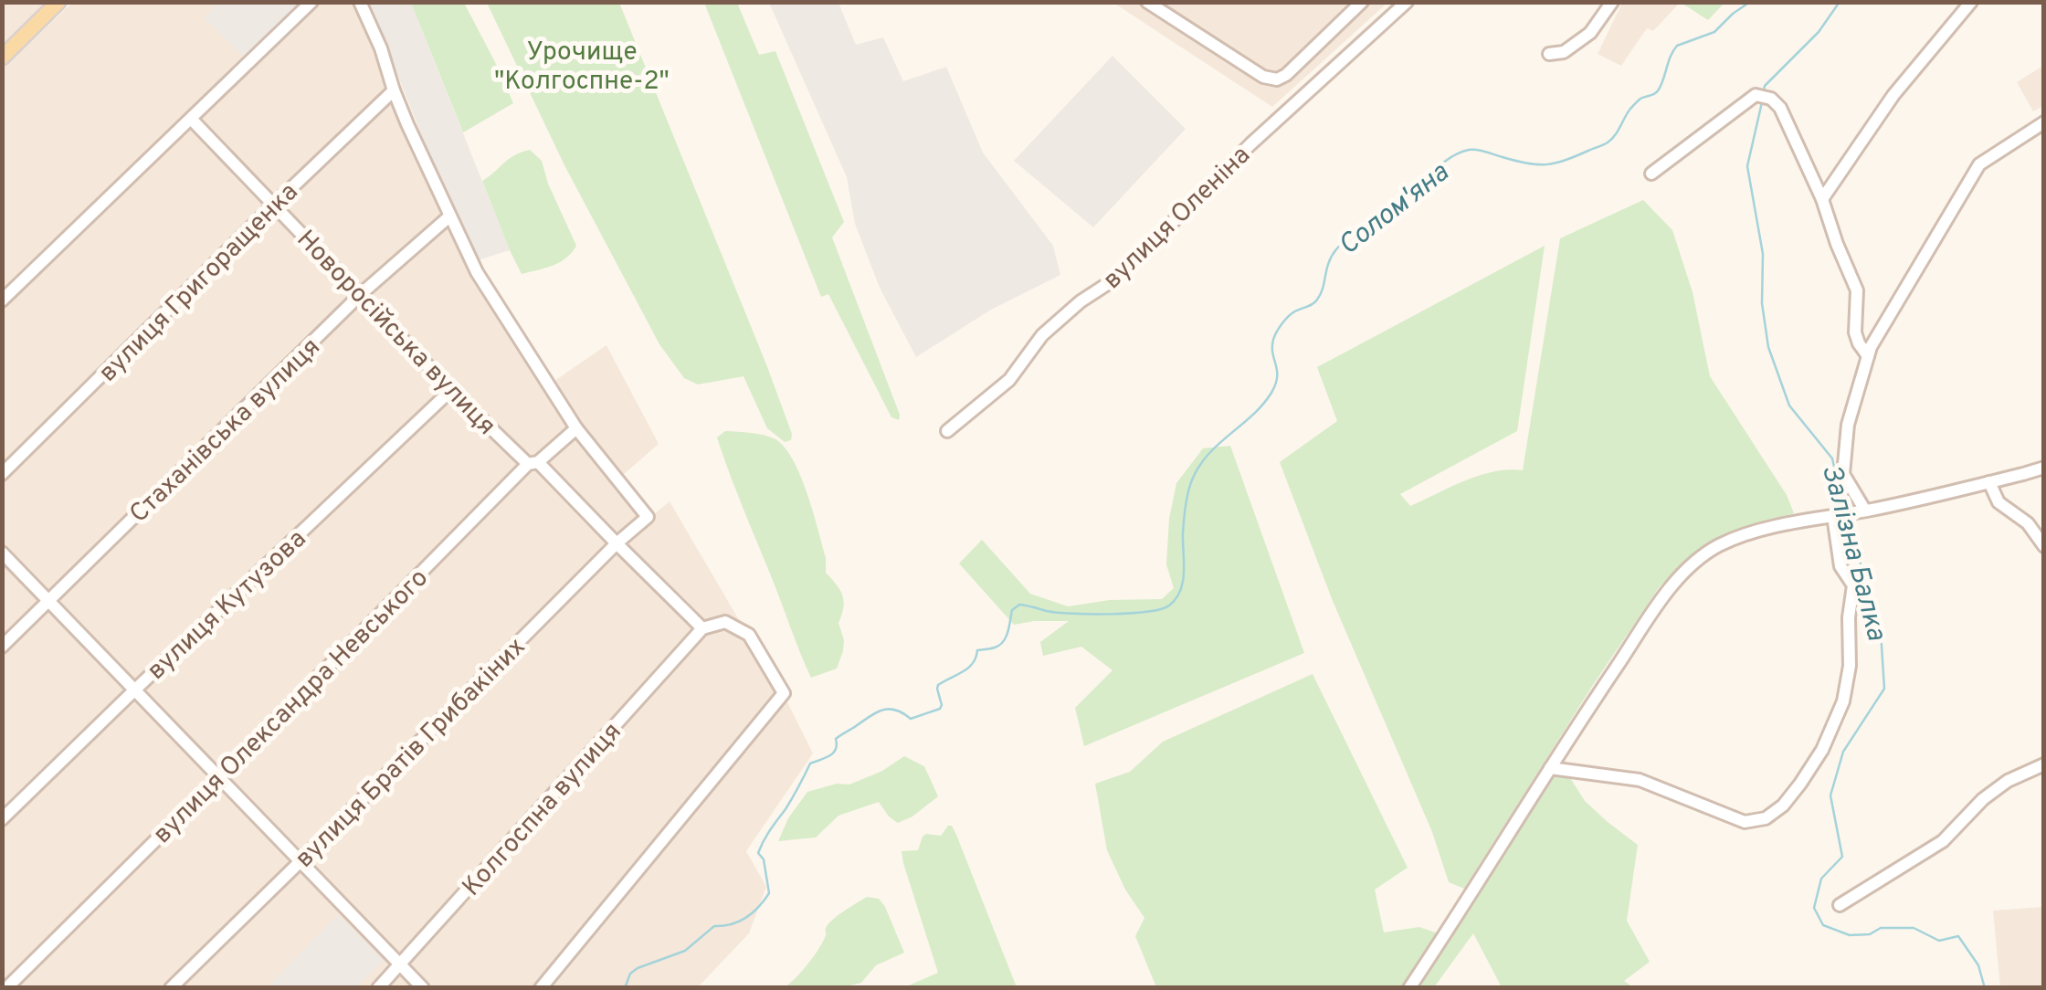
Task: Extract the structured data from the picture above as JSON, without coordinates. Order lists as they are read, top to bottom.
{
  "streets": {
    "street": [
      "вулиця Оленіна",
      "вулиця Григоращенка",
      "Новоросійська вулиця",
      "Стаханівська вулиця",
      "вулиця Кутузова",
      "вулиця Олександра Невського",
      "вулиця Братів Грибакіних",
      "Колгоспна вулиця"
    ]
  },
  "crossings": [
    ["вулиця Григоращенка", "Новоросійська вулиця"],
    ["Новоросійська вулиця", "Стаханівська вулиця"],
    ["Новоросійська вулиця", "вулиця Кутузова"],
    ["Новоросійська вулиця", "вулиця Олександра Невського"],
    ["Новоросійська вулиця", "вулиця Братів Грибакіних"],
    ["Новоросійська вулиця", "Колгоспна вулиця"],
    ["вулиця Олександра Невського", "вулиця Братів Грибакіних"]
  ],
  "water": ["Солом'яна", "Залізна Балка"],
  "parks": ["Урочище \"Колгоспне-2\""]
}
